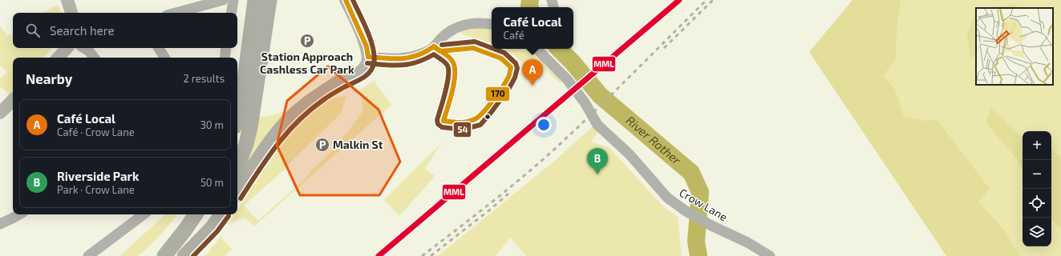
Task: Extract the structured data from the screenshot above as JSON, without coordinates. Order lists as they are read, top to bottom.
{
  "streets": {
    "street": ["Crow Lane"]
  },
  "water": ["River Rother"],
  "places": {
    "parking": ["Station Approach Cashless Car Park", "Malkin St"]
  },
  "lines": ["transit line MML", "transit line 170", "transit line 54"],
  "page": {
    "popup": ["Café Local", "Café"],
    "search": "Search here",
    "heading": ["Nearby", "2 results"],
    "pins": ["A", "B"],
    "list": [
      {
        "mark": "A",
        "name": "Café Local",
        "note": "Café · Crow Lane",
        "value": "30 m"
      },
      {
        "mark": "B",
        "name": "Riverside Park",
        "note": "Park · Crow Lane",
        "value": "50 m"
      }
    ],
    "map_buttons": ["+", "−"]
  }
}
